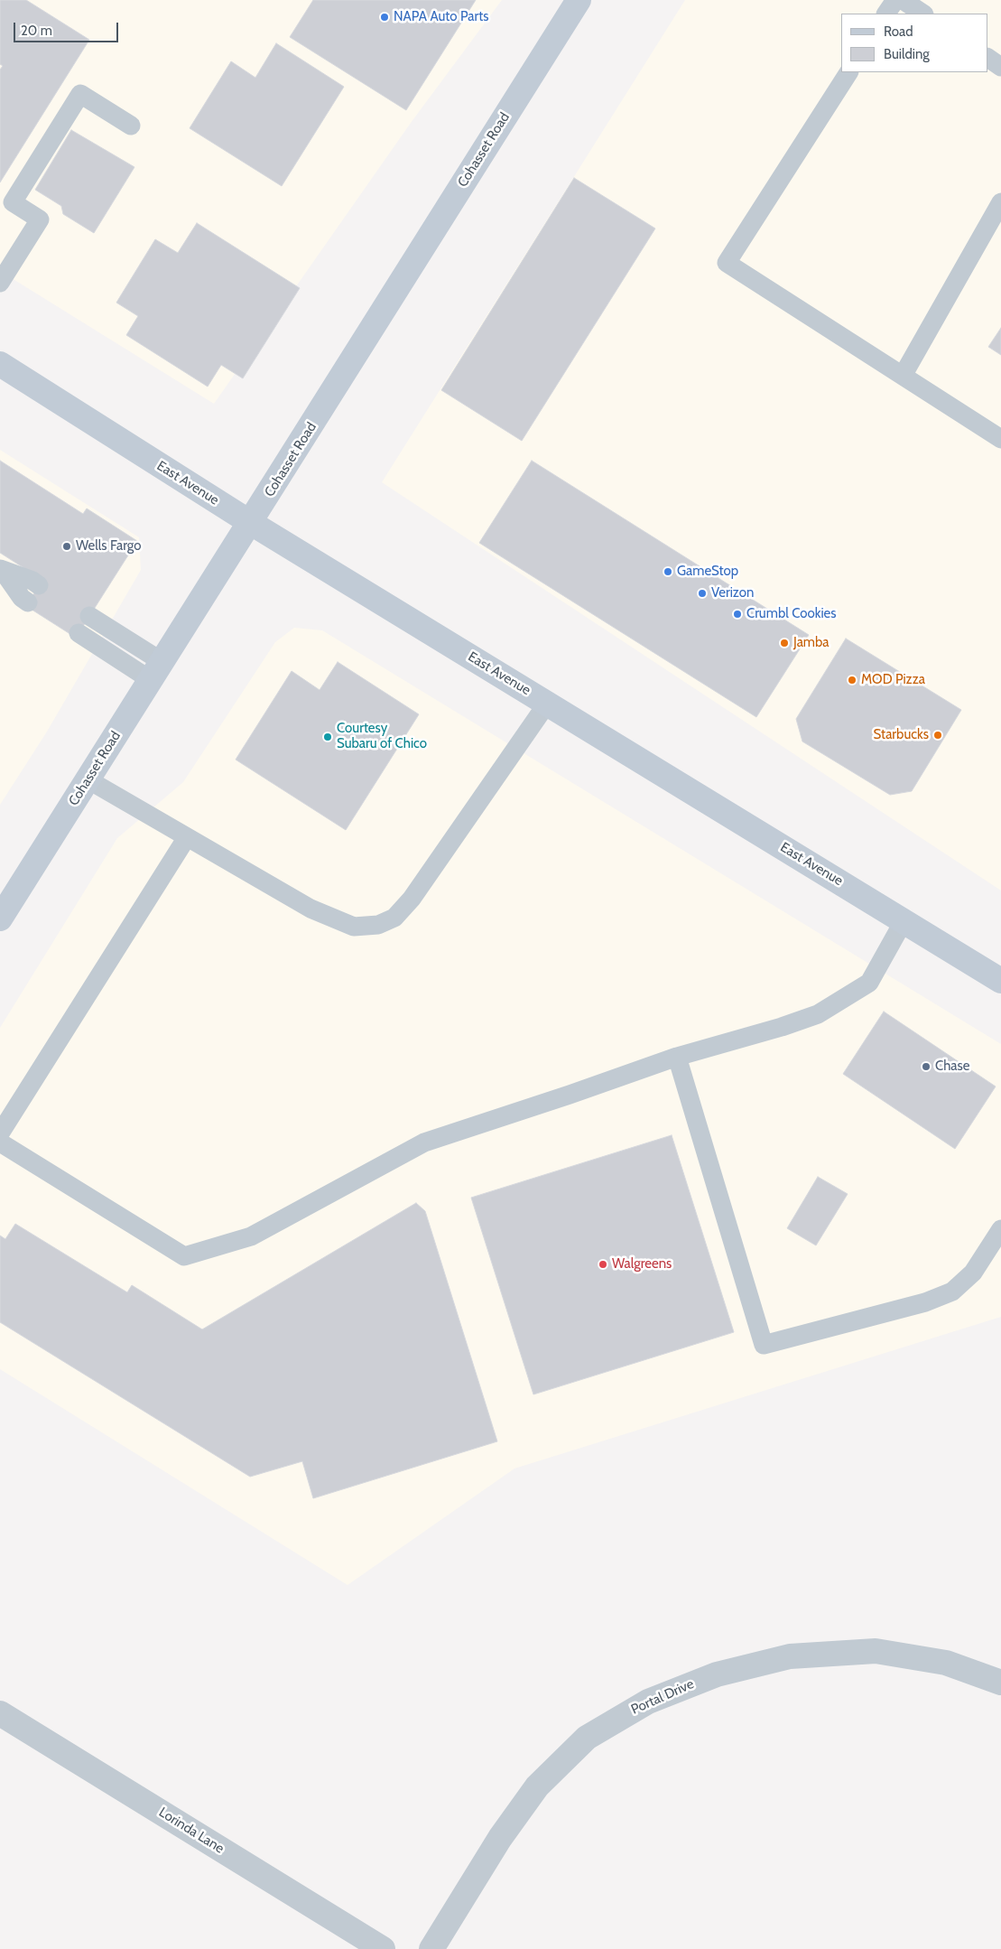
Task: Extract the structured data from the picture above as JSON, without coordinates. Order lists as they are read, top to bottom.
{
  "streets": {
    "main road": ["Cohasset Road", "East Avenue"],
    "street": ["Portal Drive", "Lorinda Lane"]
  },
  "crossings": [
    ["Cohasset Road", "East Avenue"]
  ],
  "places": [
    "NAPA Auto Parts",
    "Wells Fargo",
    "GameStop",
    "Verizon",
    "Crumbl Cookies",
    "Jamba",
    "MOD Pizza",
    "Starbucks",
    "Courtesy Subaru of Chico",
    "Chase",
    "Walgreens"
  ],
  "legend": ["Road", "Building"],
  "scale_bar": "20 m"
}
